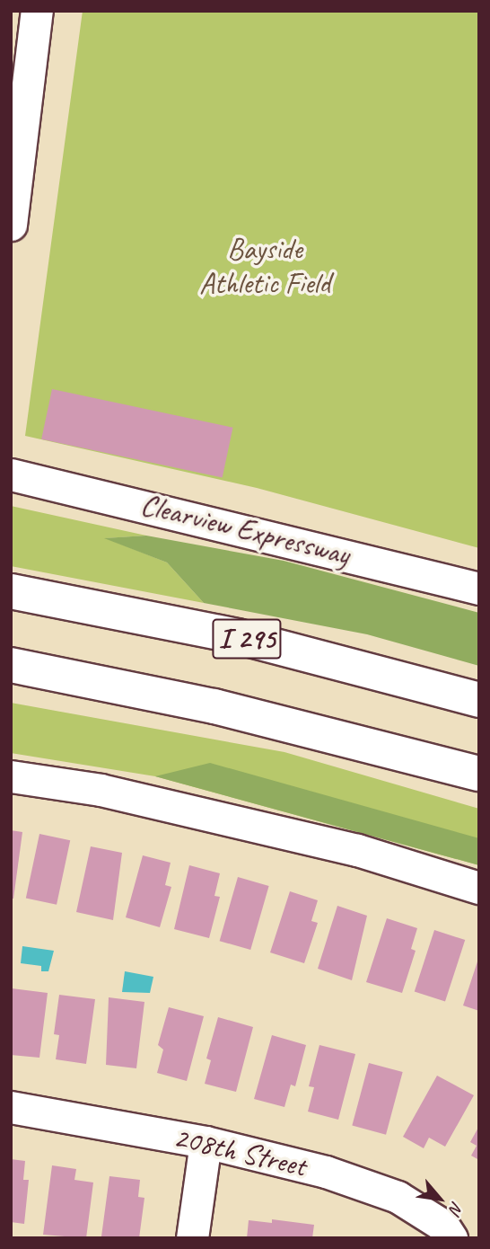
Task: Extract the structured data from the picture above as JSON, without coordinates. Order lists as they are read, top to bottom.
{
  "streets": {
    "highway": ["I 295"],
    "street": ["Clearview Expressway", "208th Street"]
  },
  "parks": ["Bayside Athletic Field"],
  "north": "bottom right"
}
